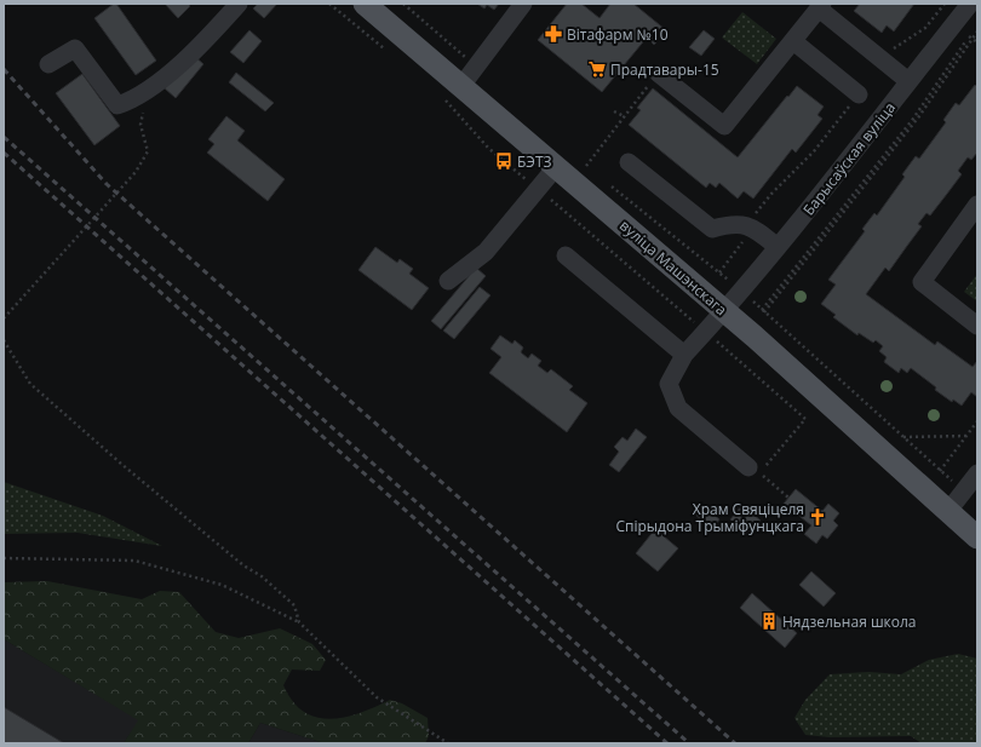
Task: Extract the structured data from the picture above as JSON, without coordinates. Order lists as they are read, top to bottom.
{
  "streets": {
    "main road": ["вуліца Машэнскага"],
    "street": ["Барысаўская вуліца"]
  },
  "crossings": [
    ["Барысаўская вуліца", "вуліца Машэнскага"]
  ],
  "places": {
    "pharmacy": ["Вітафарм №10"],
    "supermarket": ["Прадтавары-15"],
    "bus stop": ["БЭТЗ"],
    "church": ["Храм Свяціцеля Спірыдона Трыміфунцкага"],
    "building": ["Нядзельная школа"]
  }
}
